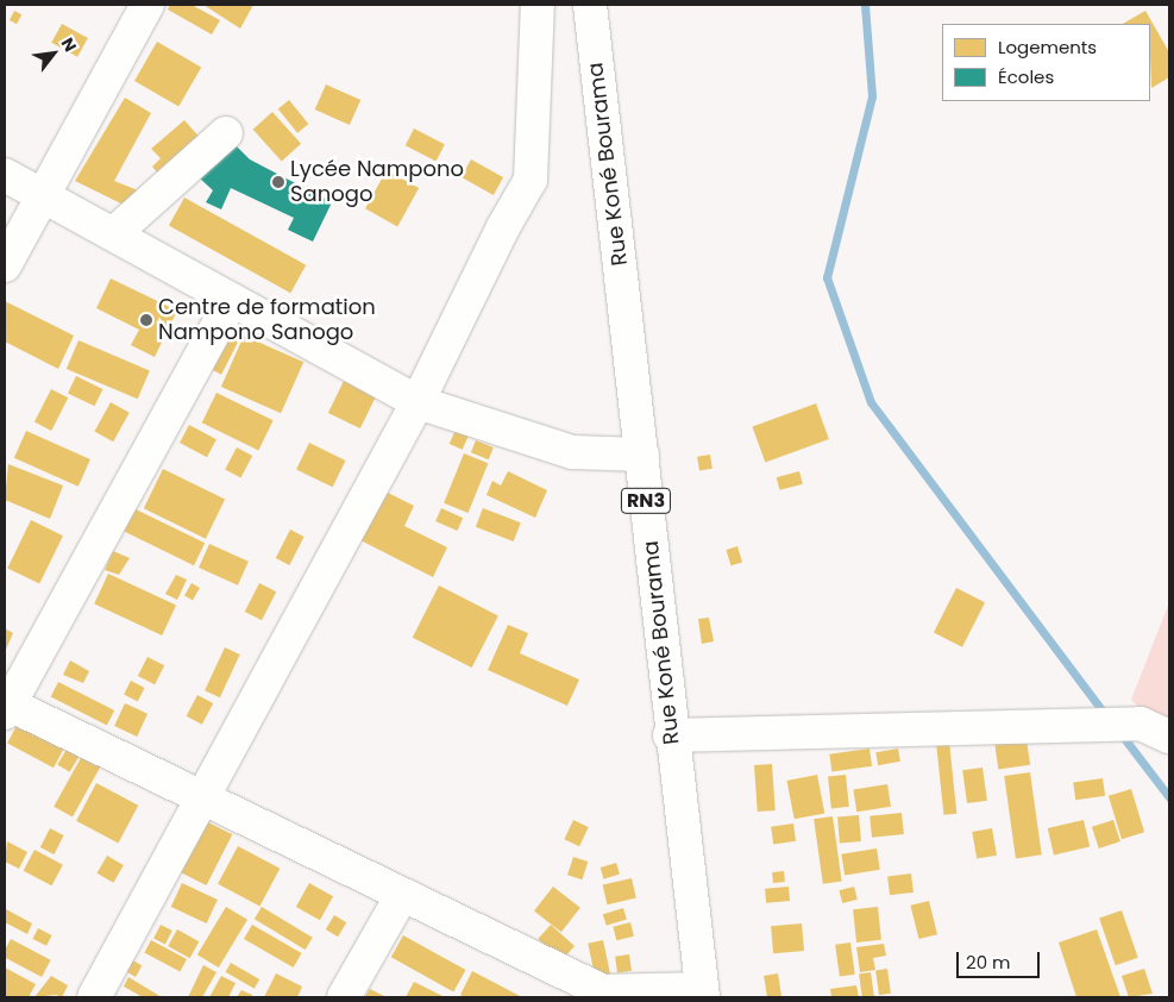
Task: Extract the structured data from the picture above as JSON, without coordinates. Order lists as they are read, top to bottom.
{
  "streets": {
    "main road": ["Rue Koné Bourama", "RN3"]
  },
  "places": ["Lycée Nampono Sanogo", "Centre de formation Nampono Sanogo"],
  "legend": ["Logements", "Écoles"],
  "scale_bar": "20 m",
  "north": "top right"
}
